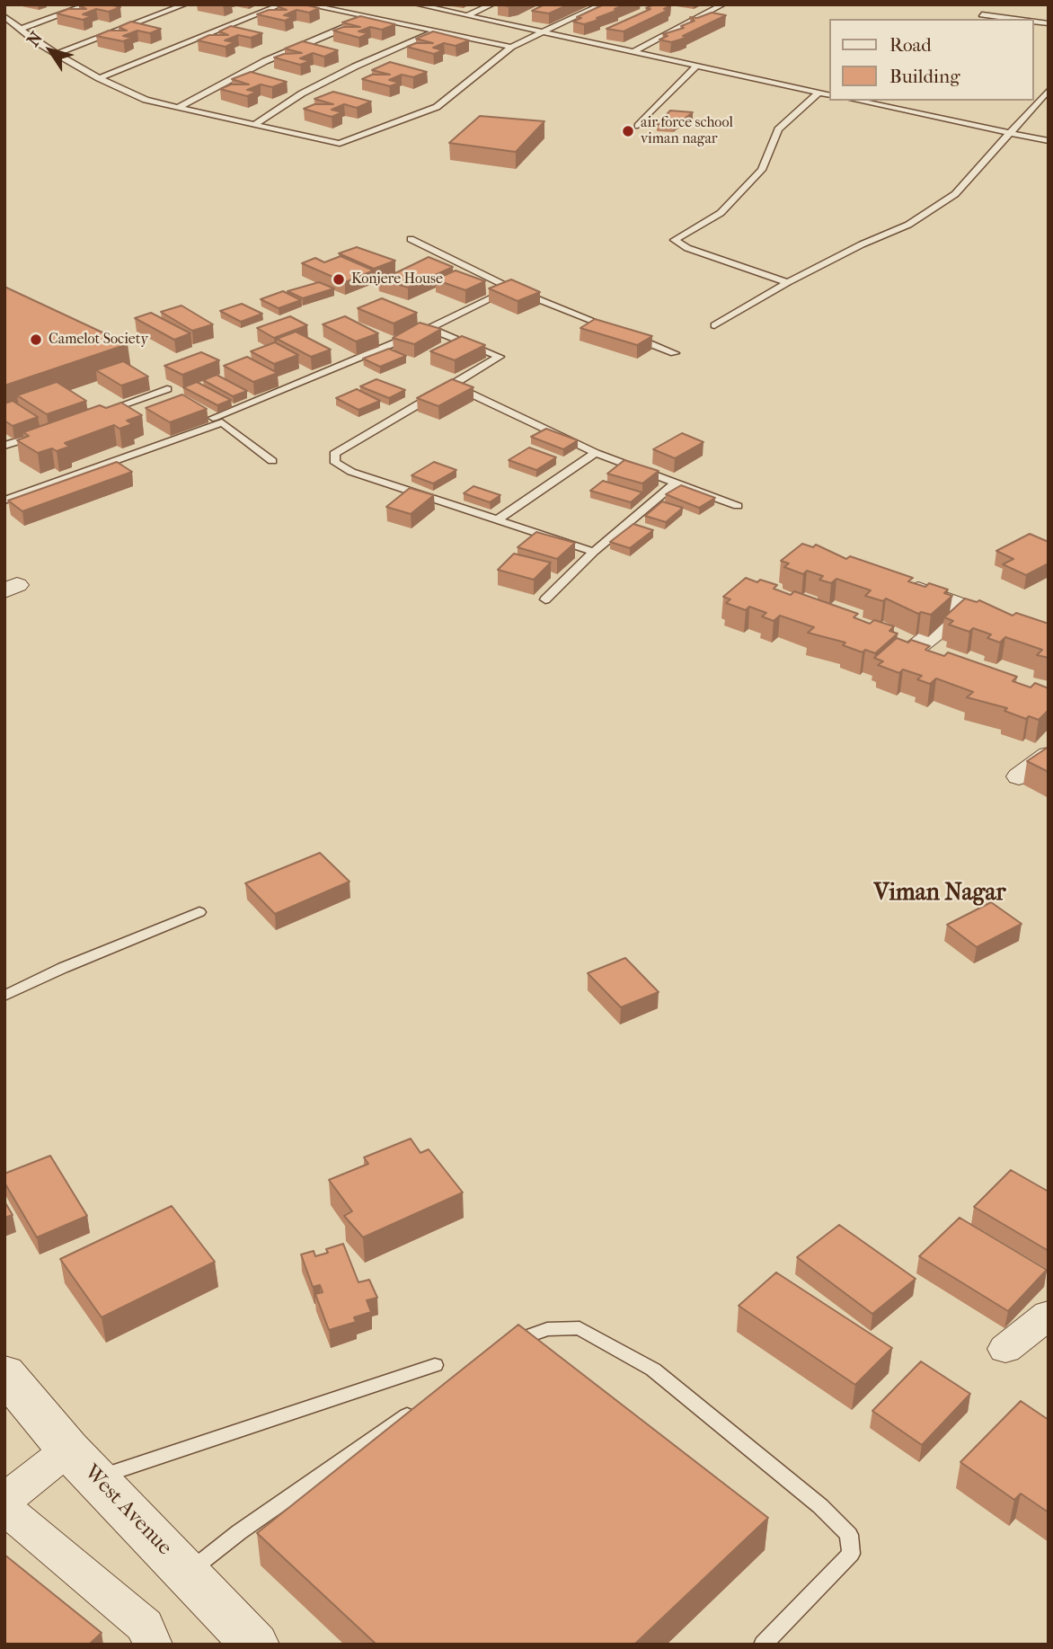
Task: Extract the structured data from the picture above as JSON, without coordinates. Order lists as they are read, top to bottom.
{
  "streets": {
    "street": ["West Avenue"]
  },
  "districts": ["Viman Nagar"],
  "places": ["air force school viman nagar", "Konjere House", "Camelot Society"],
  "legend": ["Road", "Building"],
  "north": "top left"
}
